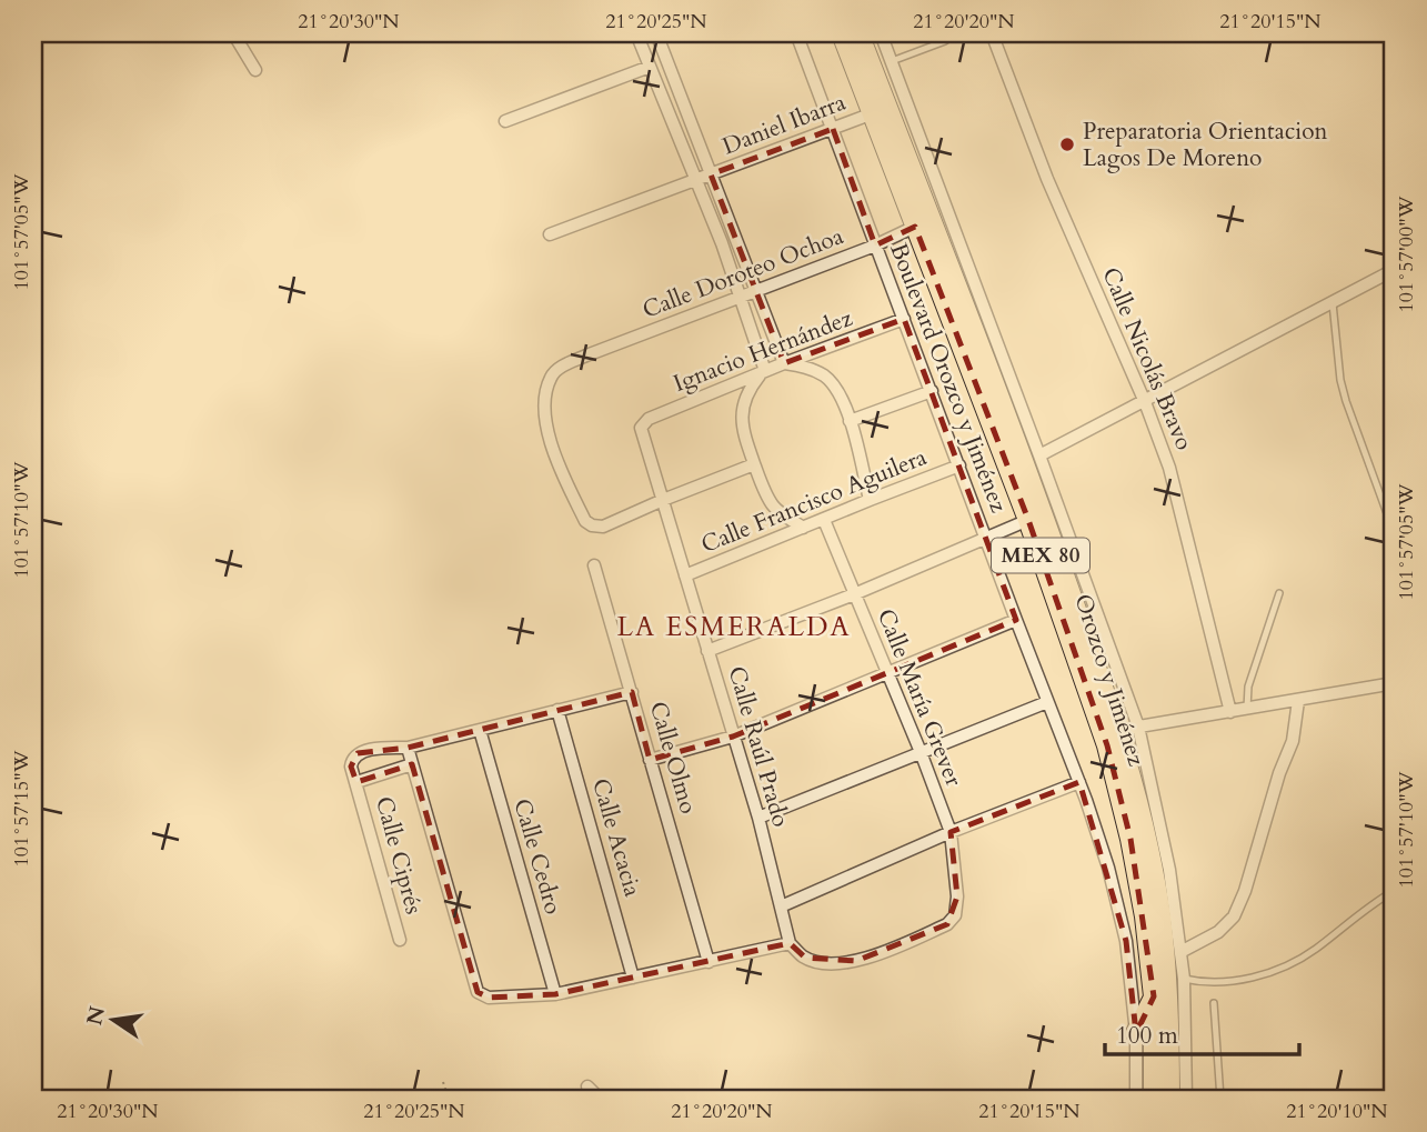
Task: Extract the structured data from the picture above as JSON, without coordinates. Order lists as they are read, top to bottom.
{
  "streets": {
    "highway": ["MEX 80", "Orozco y Jiménez"],
    "street": [
      "Daniel Ibarra",
      "Calle Doroteo Ochoa",
      "Ignacio Hernández",
      "Calle Nicolás Bravo",
      "Boulevard Orozco y Jiménez",
      "Calle Francisco Aguilera",
      "Calle María Grever",
      "Calle Raúl Prado",
      "Calle Olmo",
      "Calle Acacia",
      "Calle Ciprés",
      "Calle Cedro"
    ]
  },
  "crossings": [
    ["Daniel Ibarra", "Boulevard Orozco y Jiménez"],
    ["Daniel Ibarra", "Orozco y Jiménez"],
    ["Calle Doroteo Ochoa", "Ignacio Hernández"],
    ["Calle Doroteo Ochoa", "Boulevard Orozco y Jiménez"],
    ["Calle Doroteo Ochoa", "Calle Francisco Aguilera"],
    ["Calle Doroteo Ochoa", "Orozco y Jiménez"],
    ["Calle Doroteo Ochoa", "Calle María Grever"],
    ["Calle Doroteo Ochoa", "Calle Raúl Prado"],
    ["Ignacio Hernández", "Boulevard Orozco y Jiménez"],
    ["Ignacio Hernández", "Calle Francisco Aguilera"],
    ["Ignacio Hernández", "Calle María Grever"],
    ["Ignacio Hernández", "Calle Raúl Prado"],
    ["Boulevard Orozco y Jiménez", "Calle Francisco Aguilera"],
    ["Calle Francisco Aguilera", "Calle María Grever"],
    ["Calle Francisco Aguilera", "Calle Raúl Prado"],
    ["Calle María Grever", "Calle Raúl Prado"]
  ],
  "districts": ["LA ESMERALDA"],
  "places": ["Preparatoria Orientacion Lagos De Moreno"],
  "scale_bar": "100 m",
  "north": "left",
  "coordinates": [
    "21°20'30\"N",
    "21°20'25\"N",
    "21°20'20\"N",
    "21°20'15\"N",
    "101°57'05\"W",
    "101°57'00\"W",
    "101°57'10\"W",
    "101°57'15\"W",
    "21°20'10\"N"
  ]
}
